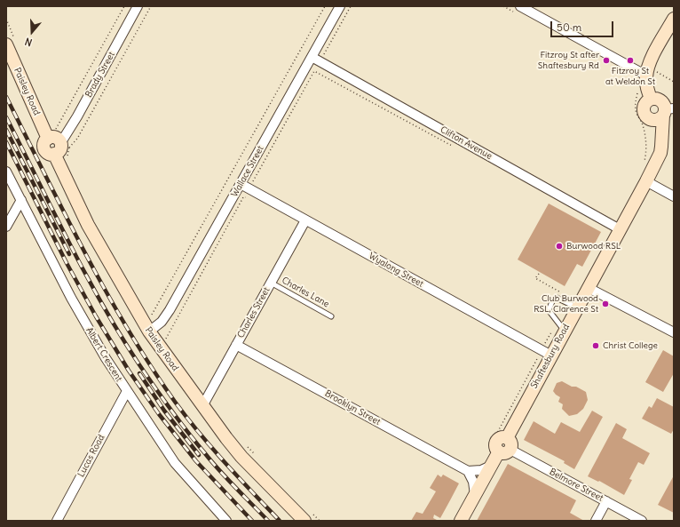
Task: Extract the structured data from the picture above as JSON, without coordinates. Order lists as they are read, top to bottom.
{
  "streets": {
    "street": [
      "Brady Street",
      "Paisley Road",
      "Clifton Avenue",
      "Wallace Street",
      "Wyalong Street",
      "Charles Street",
      "Albert Crescent",
      "Shaftesbury Road",
      "Brooklyn Street",
      "Lucas Road",
      "Belmore Street"
    ],
    "lane": ["Charles Lane"]
  },
  "crossings": [
    ["Paisley Road", "Wallace Street"],
    ["Paisley Road", "Charles Street"],
    ["Clifton Avenue", "Wallace Street"],
    ["Clifton Avenue", "Shaftesbury Road"],
    ["Wallace Street", "Wyalong Street"],
    ["Wyalong Street", "Charles Street"],
    ["Wyalong Street", "Shaftesbury Road"],
    ["Charles Lane", "Charles Street"],
    ["Charles Street", "Brooklyn Street"],
    ["Albert Crescent", "Lucas Road"],
    ["Shaftesbury Road", "Belmore Street"]
  ],
  "places": [
    "Fitzroy St after Shaftesbury Rd",
    "Fitzroy St at Weldon St",
    "Burwood RSL",
    "Club Burwood RSL, Clarence St",
    "Christ College"
  ],
  "scale_bar": "50 m",
  "north": "bottom"
}
